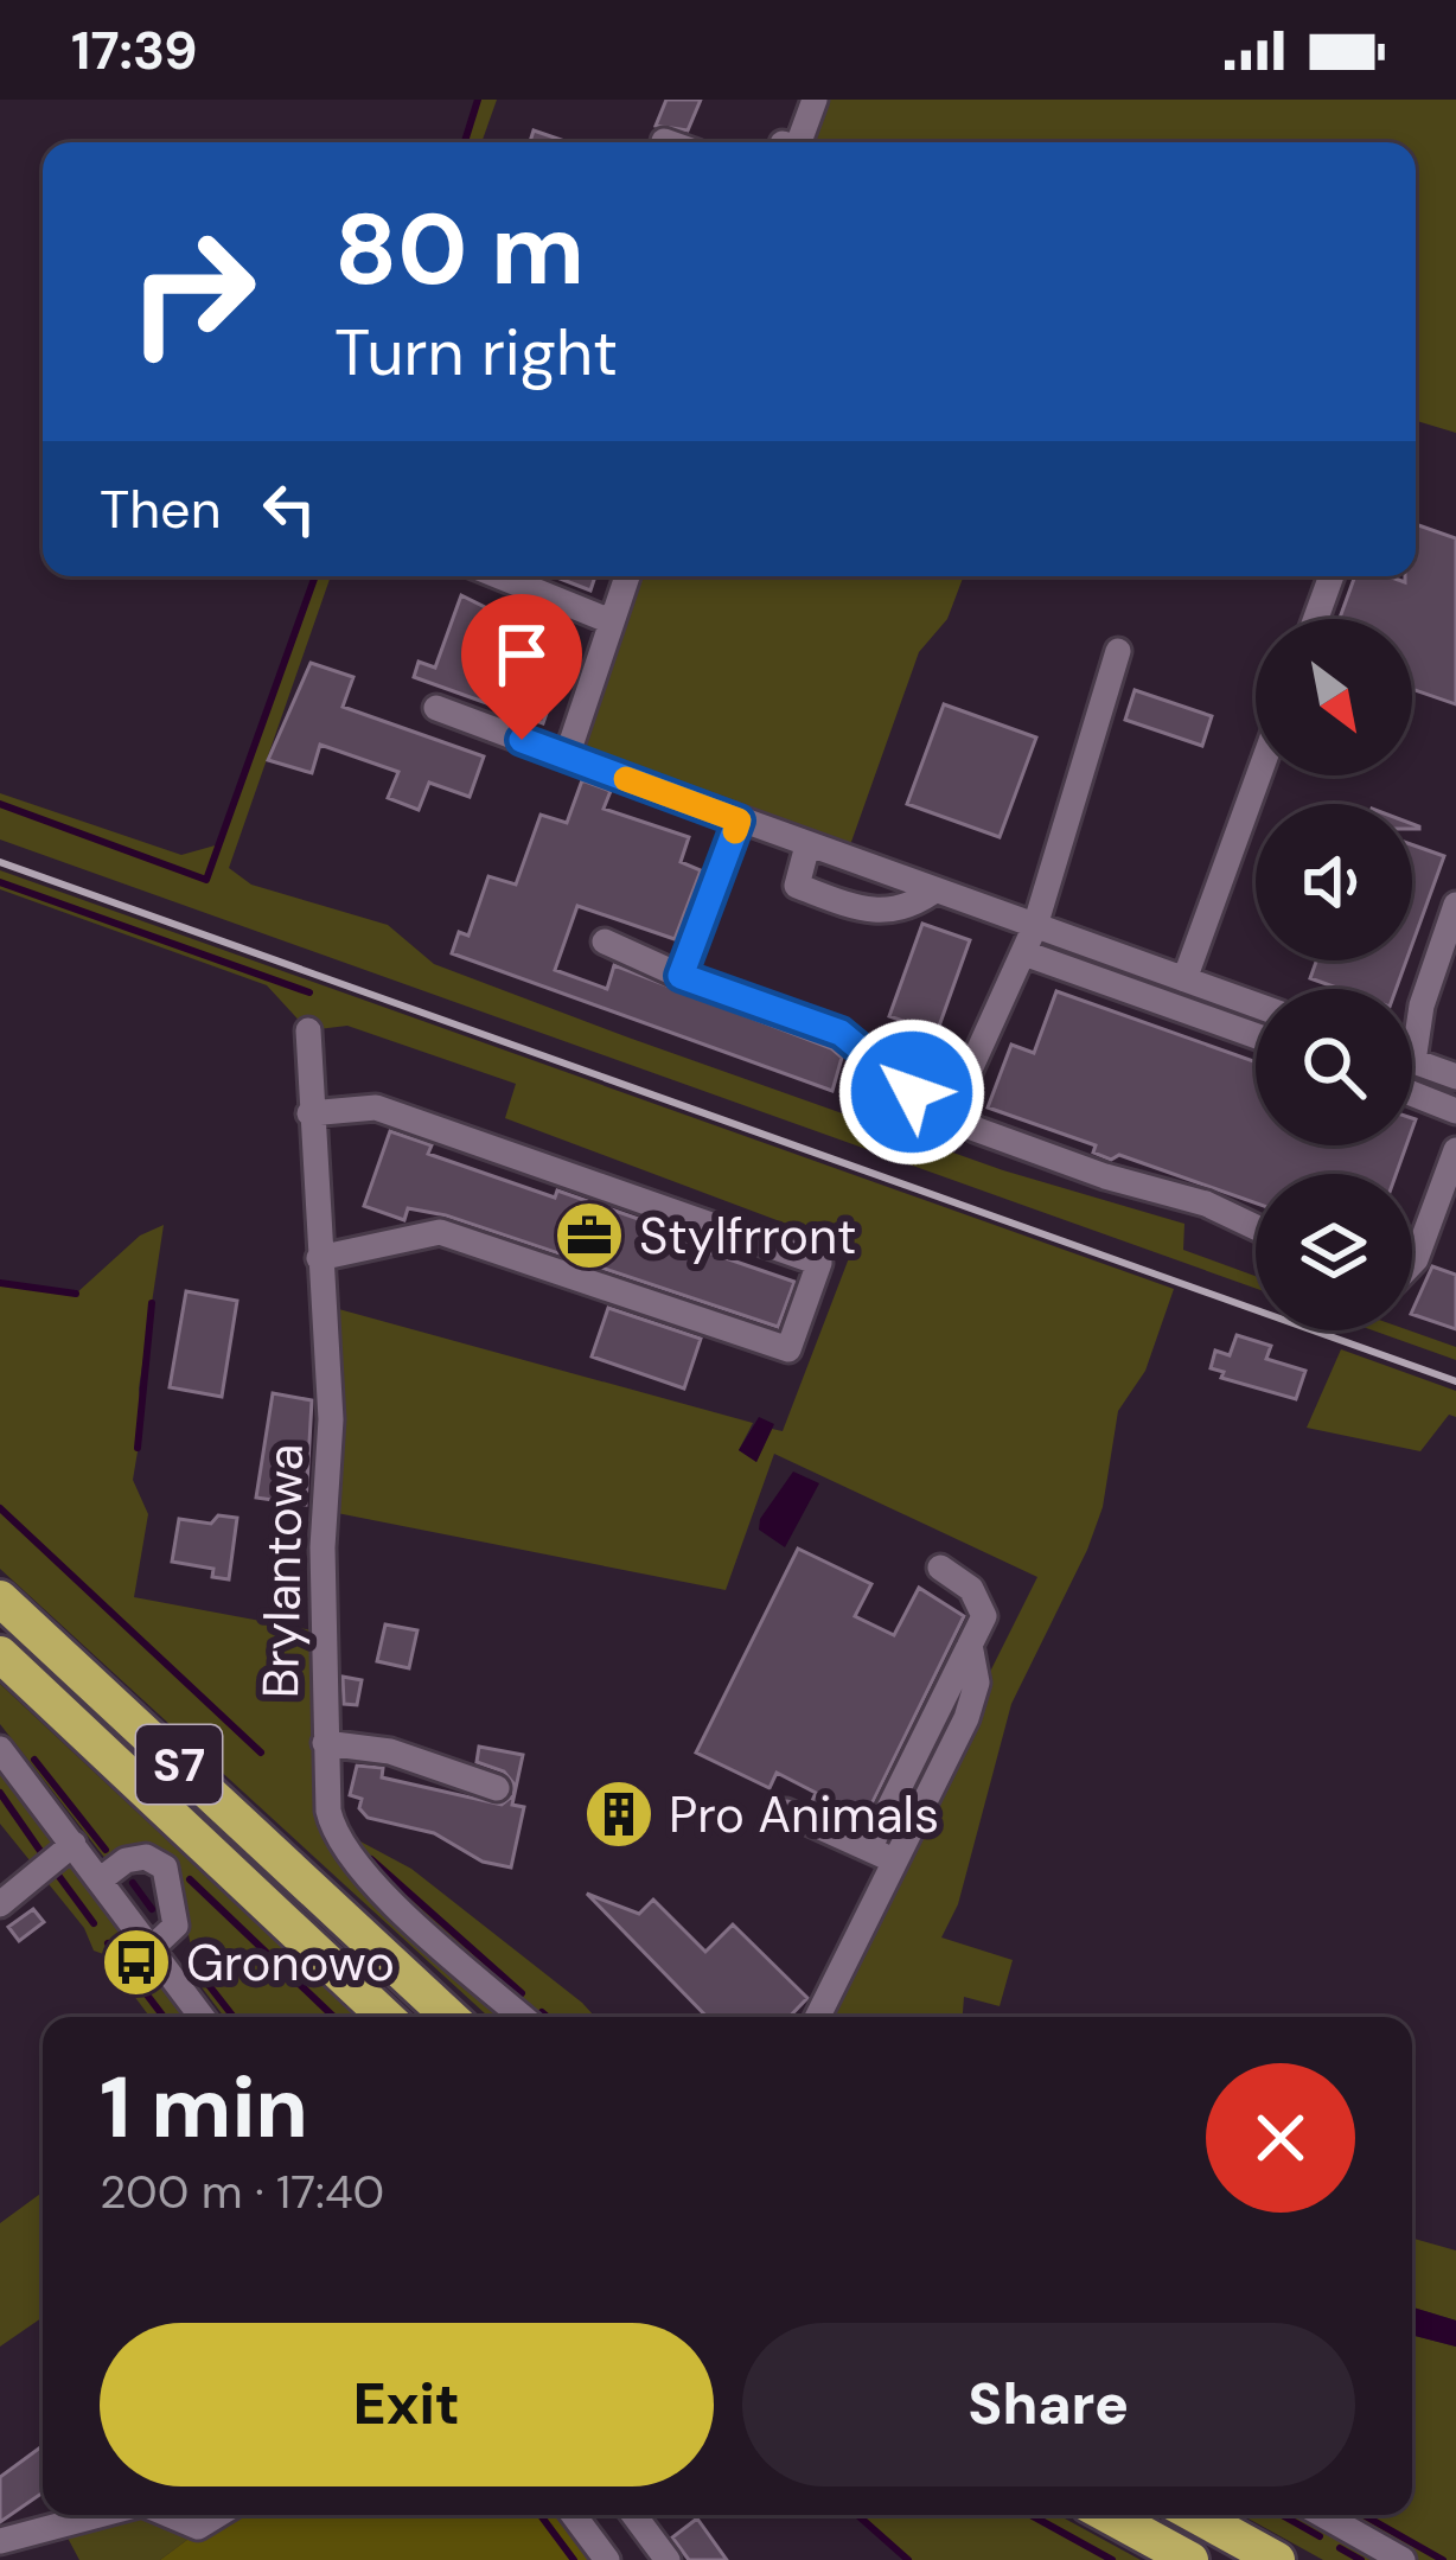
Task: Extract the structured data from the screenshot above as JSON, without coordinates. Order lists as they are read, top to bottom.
{
  "streets": {
    "highway": ["S7"],
    "street": ["Brylantowa"]
  },
  "places": {
    "office": ["Stylfrront"],
    "building": ["Pro Animals"],
    "bus stop": ["Gronowo"]
  },
  "north": "bottom right",
  "page": {
    "status": "17:39",
    "turn": ["80 m", "Turn right"],
    "then": "Then",
    "heading": ["1 min", "200 m · 17:40"],
    "buttons": ["Exit", "Share"]
  }
}
